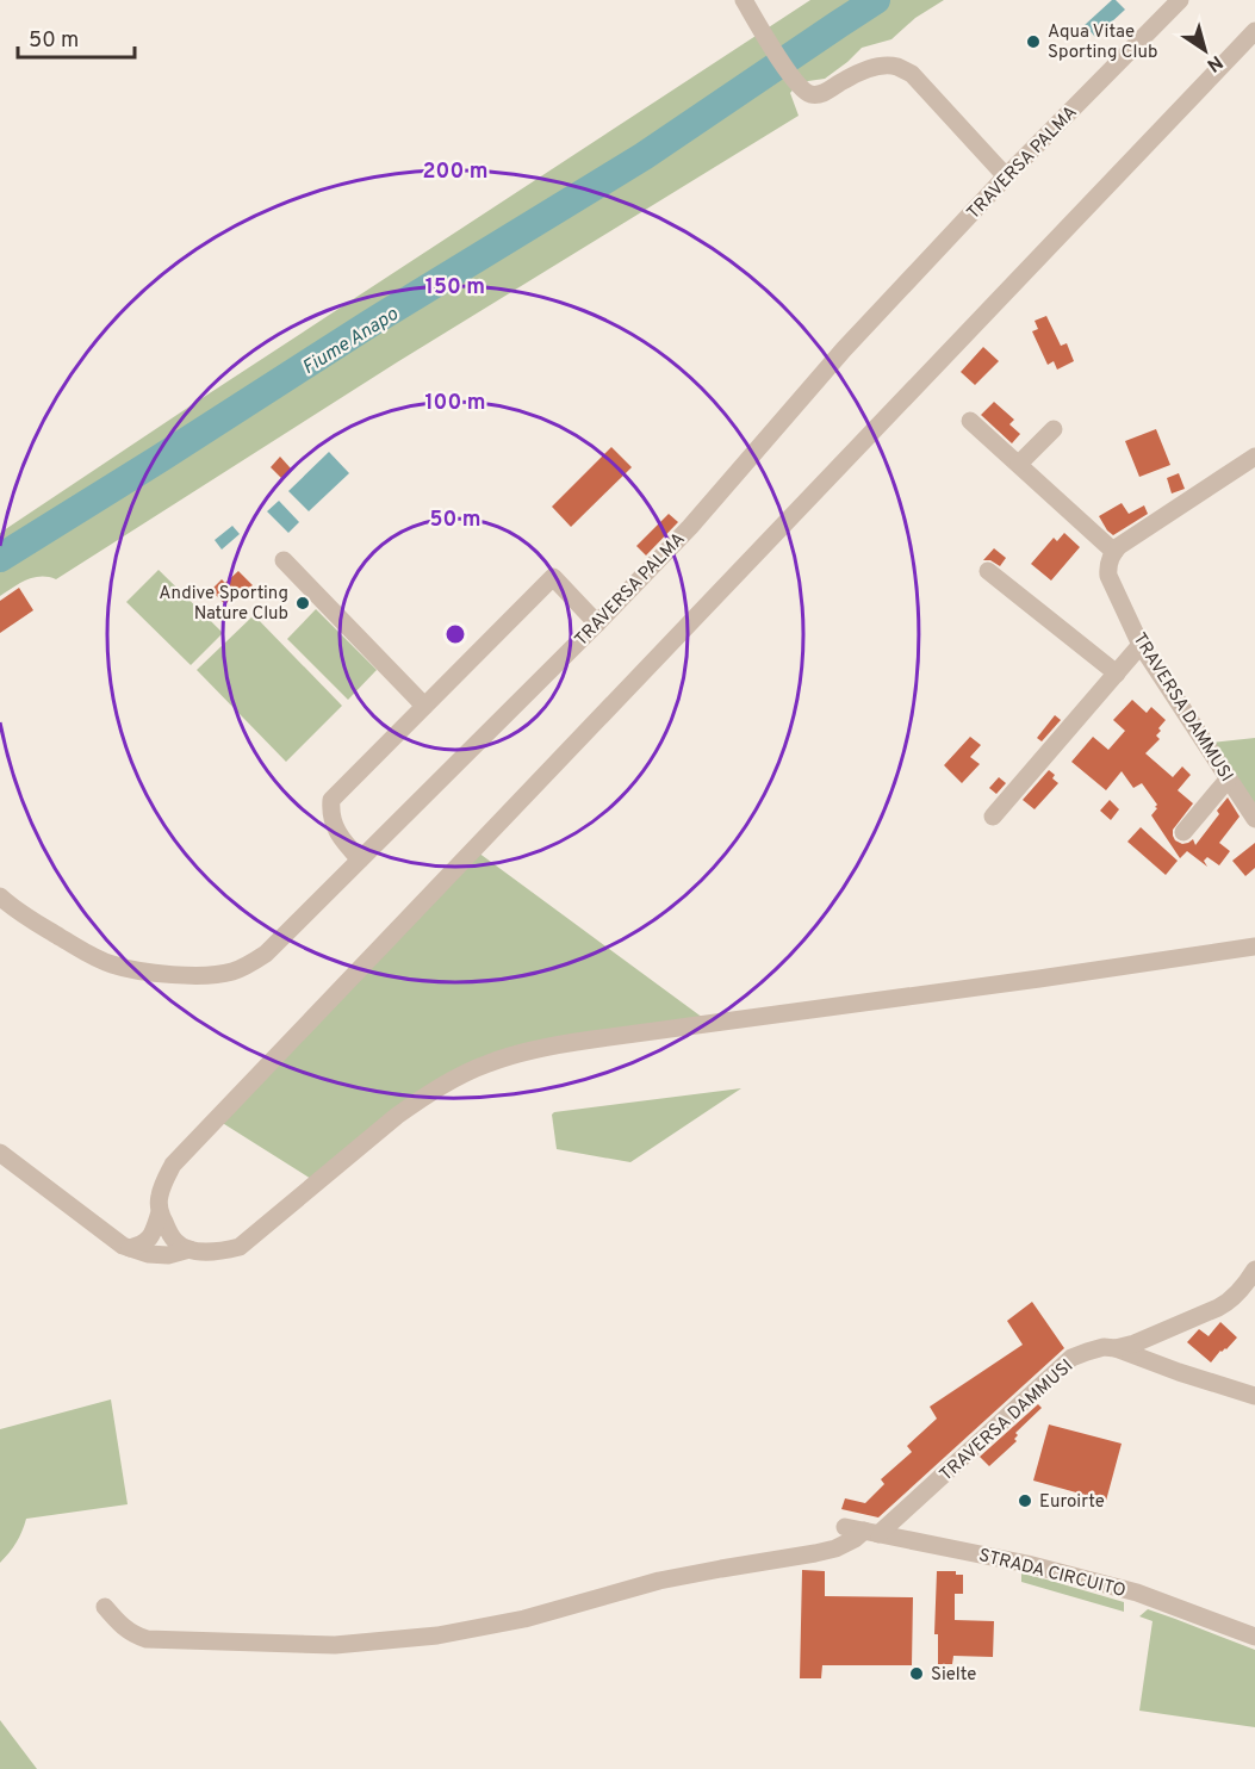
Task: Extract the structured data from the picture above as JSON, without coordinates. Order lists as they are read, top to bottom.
{
  "streets": {
    "street": ["TRAVERSA PALMA", "TRAVERSA DAMMUSI", "STRADA CIRCUITO"]
  },
  "crossings": [
    ["TRAVERSA DAMMUSI", "STRADA CIRCUITO"]
  ],
  "water": ["Fiume Anapo"],
  "places": [
    "Aqua Vitae Sporting Club",
    "Andive Sporting Nature Club",
    "Euroirte",
    "Sielte"
  ],
  "scale_bar": "50 m",
  "north": "bottom right",
  "rings": [
    "200 m",
    "150 m",
    "100 m",
    "50 m"
  ]
}
